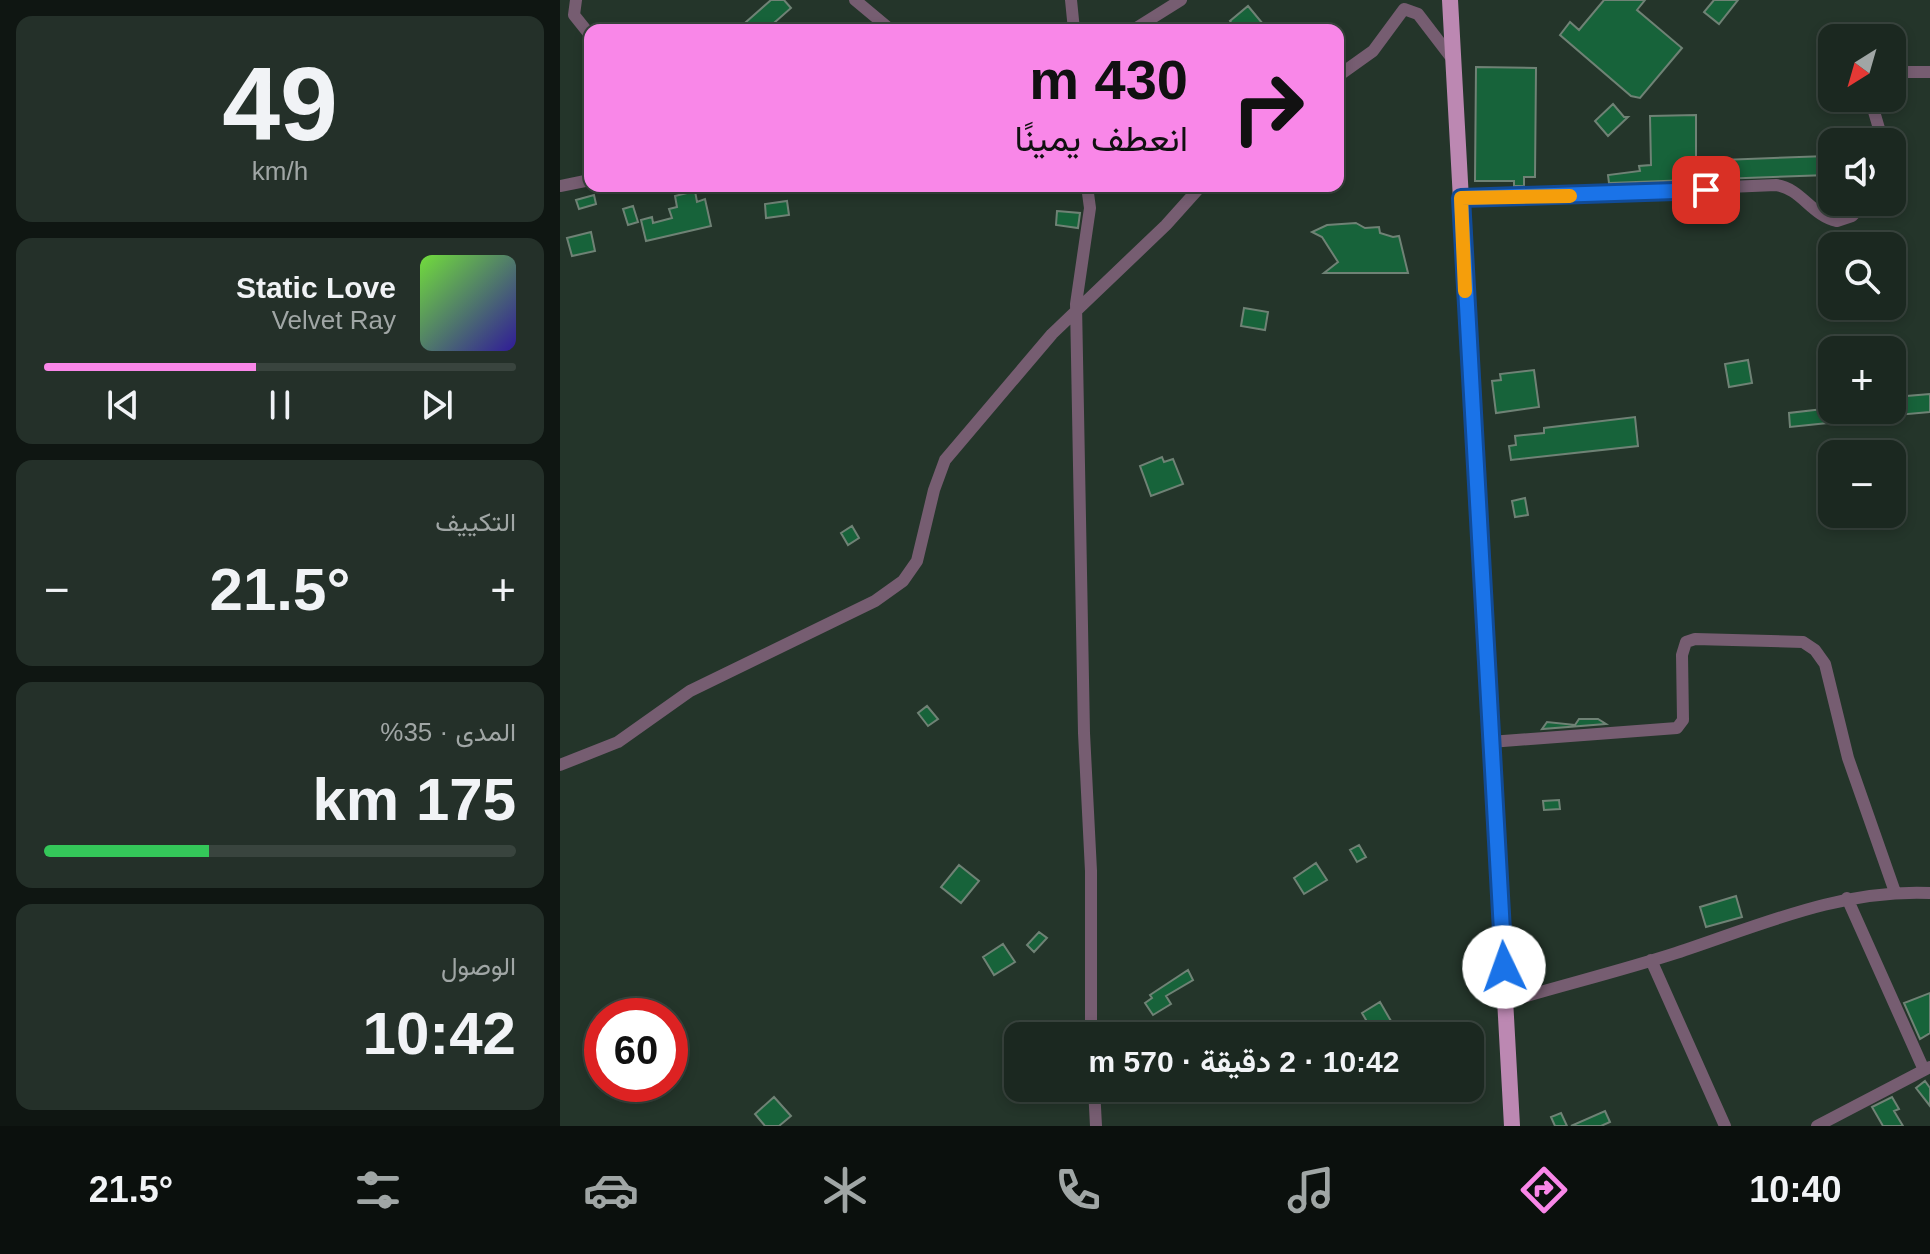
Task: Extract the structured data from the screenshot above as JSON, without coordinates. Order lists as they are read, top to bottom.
{
  "north": "bottom left",
  "page": {
    "tile": [
      ["49", "km/h"],
      "التكييف",
      ["المدى · 35%", "175 km"],
      ["الوصول", "10:42"]
    ],
    "map_buttons": ["+", "−"],
    "turn": ["430 m", "انعطف يمينًا"],
    "song": ["Static Love", "Velvet Ray"],
    "heat": ["−", "21.5°", "+"],
    "limit": "60",
    "trip": "10:42 · 2 دقيقة · 570 m",
    "tabs": ["10:40", "21.5°"]
  }
}
